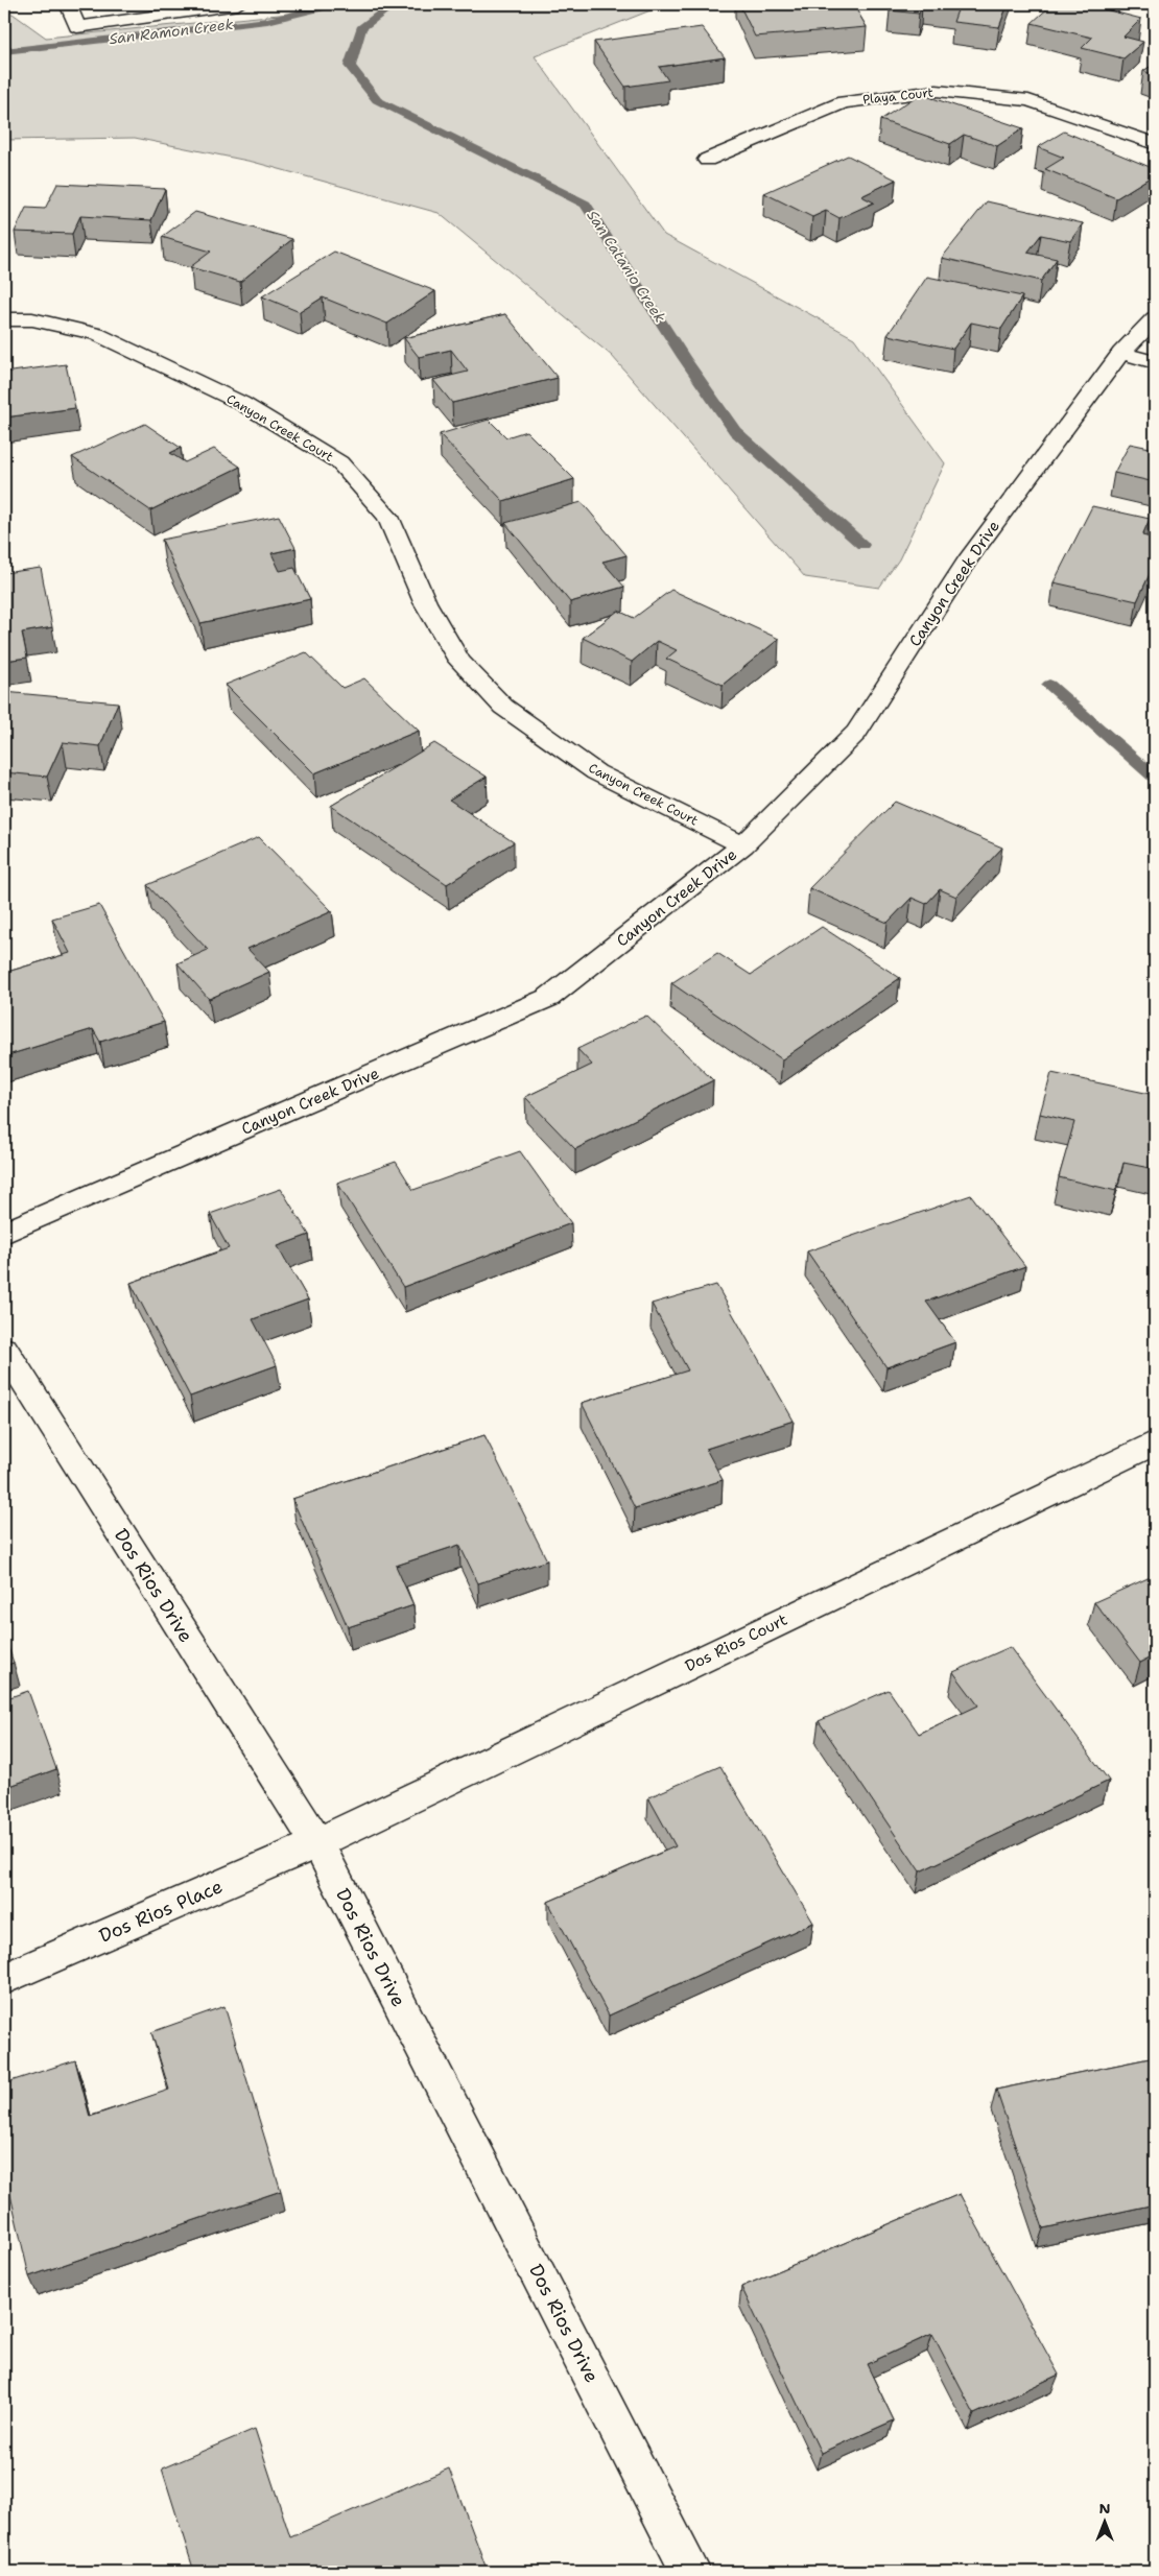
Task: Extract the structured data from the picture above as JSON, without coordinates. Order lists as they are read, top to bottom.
{
  "streets": {
    "street": [
      "Playa Court",
      "Canyon Creek Court",
      "Canyon Creek Drive",
      "Dos Rios Drive",
      "Dos Rios Court",
      "Dos Rios Place"
    ]
  },
  "crossings": [
    ["Canyon Creek Court", "Canyon Creek Drive"],
    ["Dos Rios Drive", "Dos Rios Court"],
    ["Dos Rios Drive", "Dos Rios Place"],
    ["Dos Rios Court", "Dos Rios Place"]
  ],
  "water": ["San Ramon Creek", "San Catanio Creek"],
  "north": "top"
}
